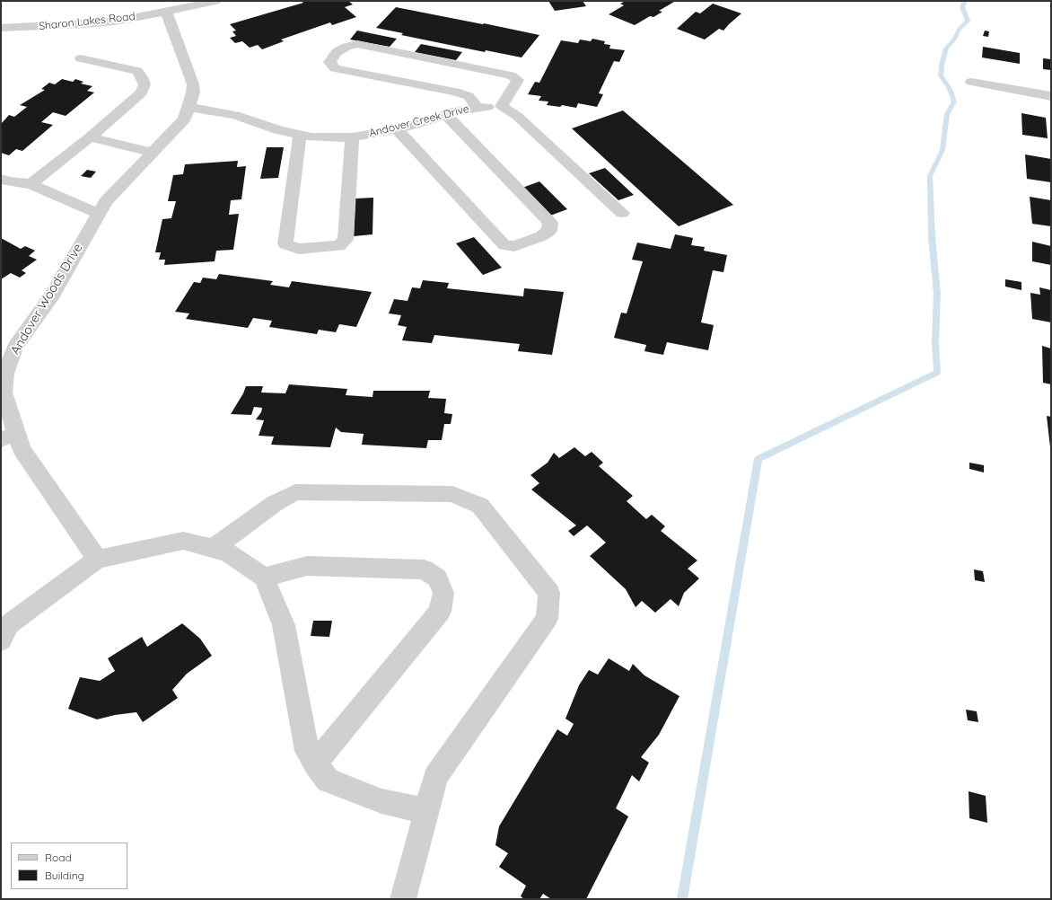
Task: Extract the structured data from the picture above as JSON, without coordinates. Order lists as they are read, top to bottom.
{
  "streets": {
    "street": ["Sharon Lakes Road", "Andover Creek Drive", "Andover Woods Drive"]
  },
  "crossings": [
    ["Sharon Lakes Road", "Andover Woods Drive"],
    ["Andover Creek Drive", "Andover Woods Drive"]
  ],
  "legend": ["Road", "Building"]
}
